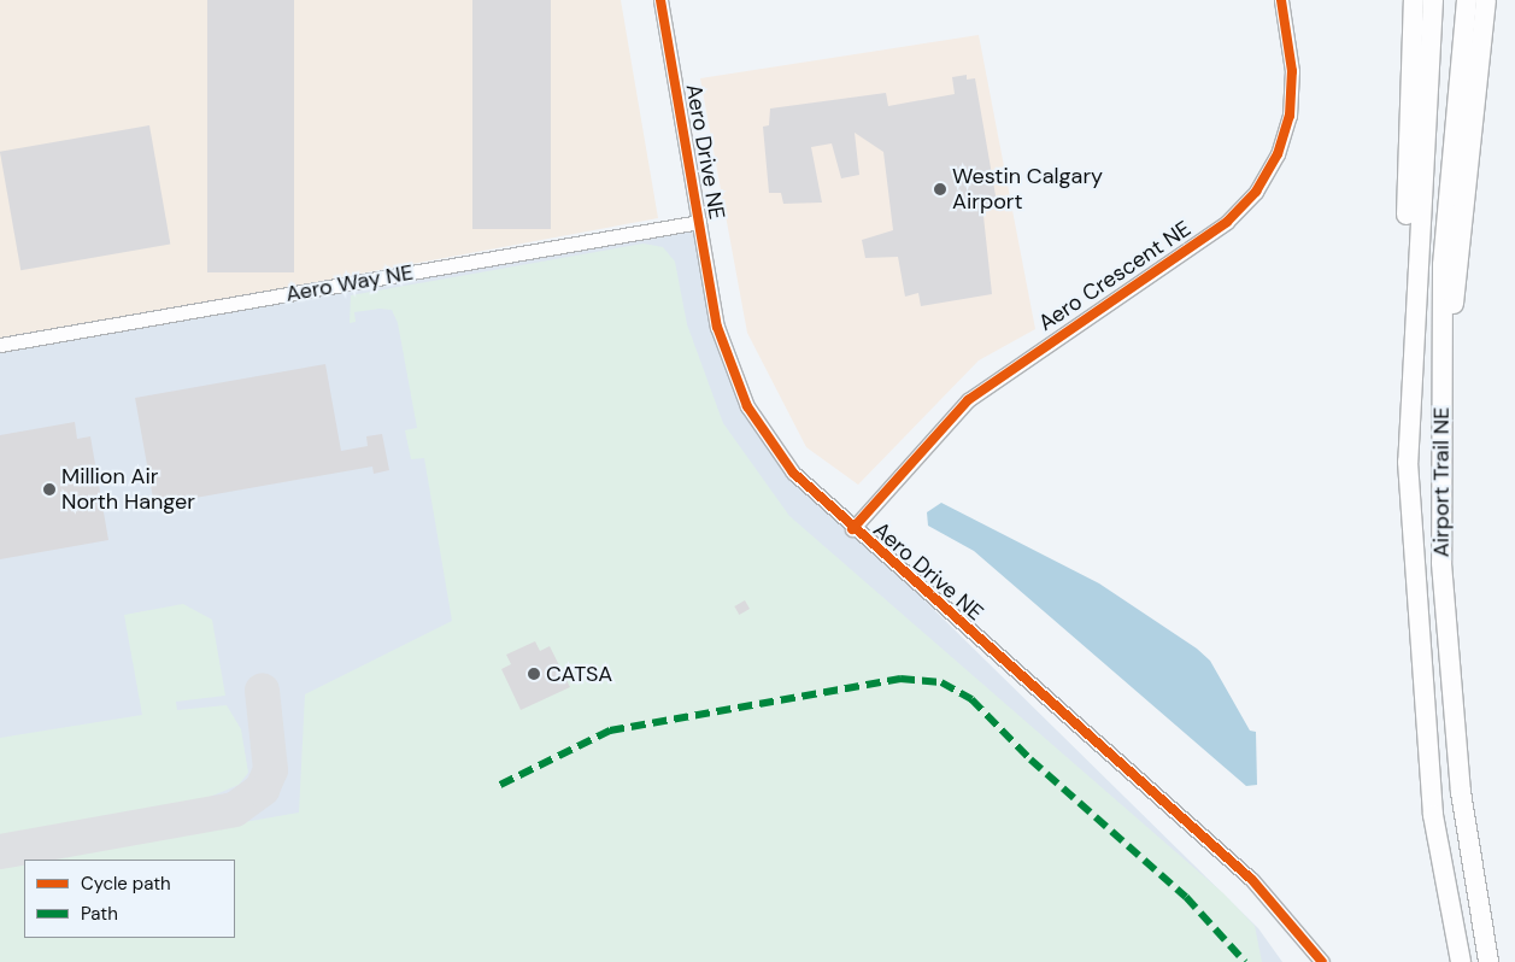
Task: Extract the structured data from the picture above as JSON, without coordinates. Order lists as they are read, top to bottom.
{
  "streets": {
    "highway": ["Airport Trail NE"],
    "street": ["Aero Drive NE", "Aero Crescent NE", "Aero Way NE"]
  },
  "crossings": [
    ["Aero Drive NE", "Aero Crescent NE"],
    ["Aero Drive NE", "Aero Way NE"]
  ],
  "places": ["Westin Calgary Airport", "Million Air North Hanger", "CATSA"],
  "legend": ["Cycle path", "Path"]
}
